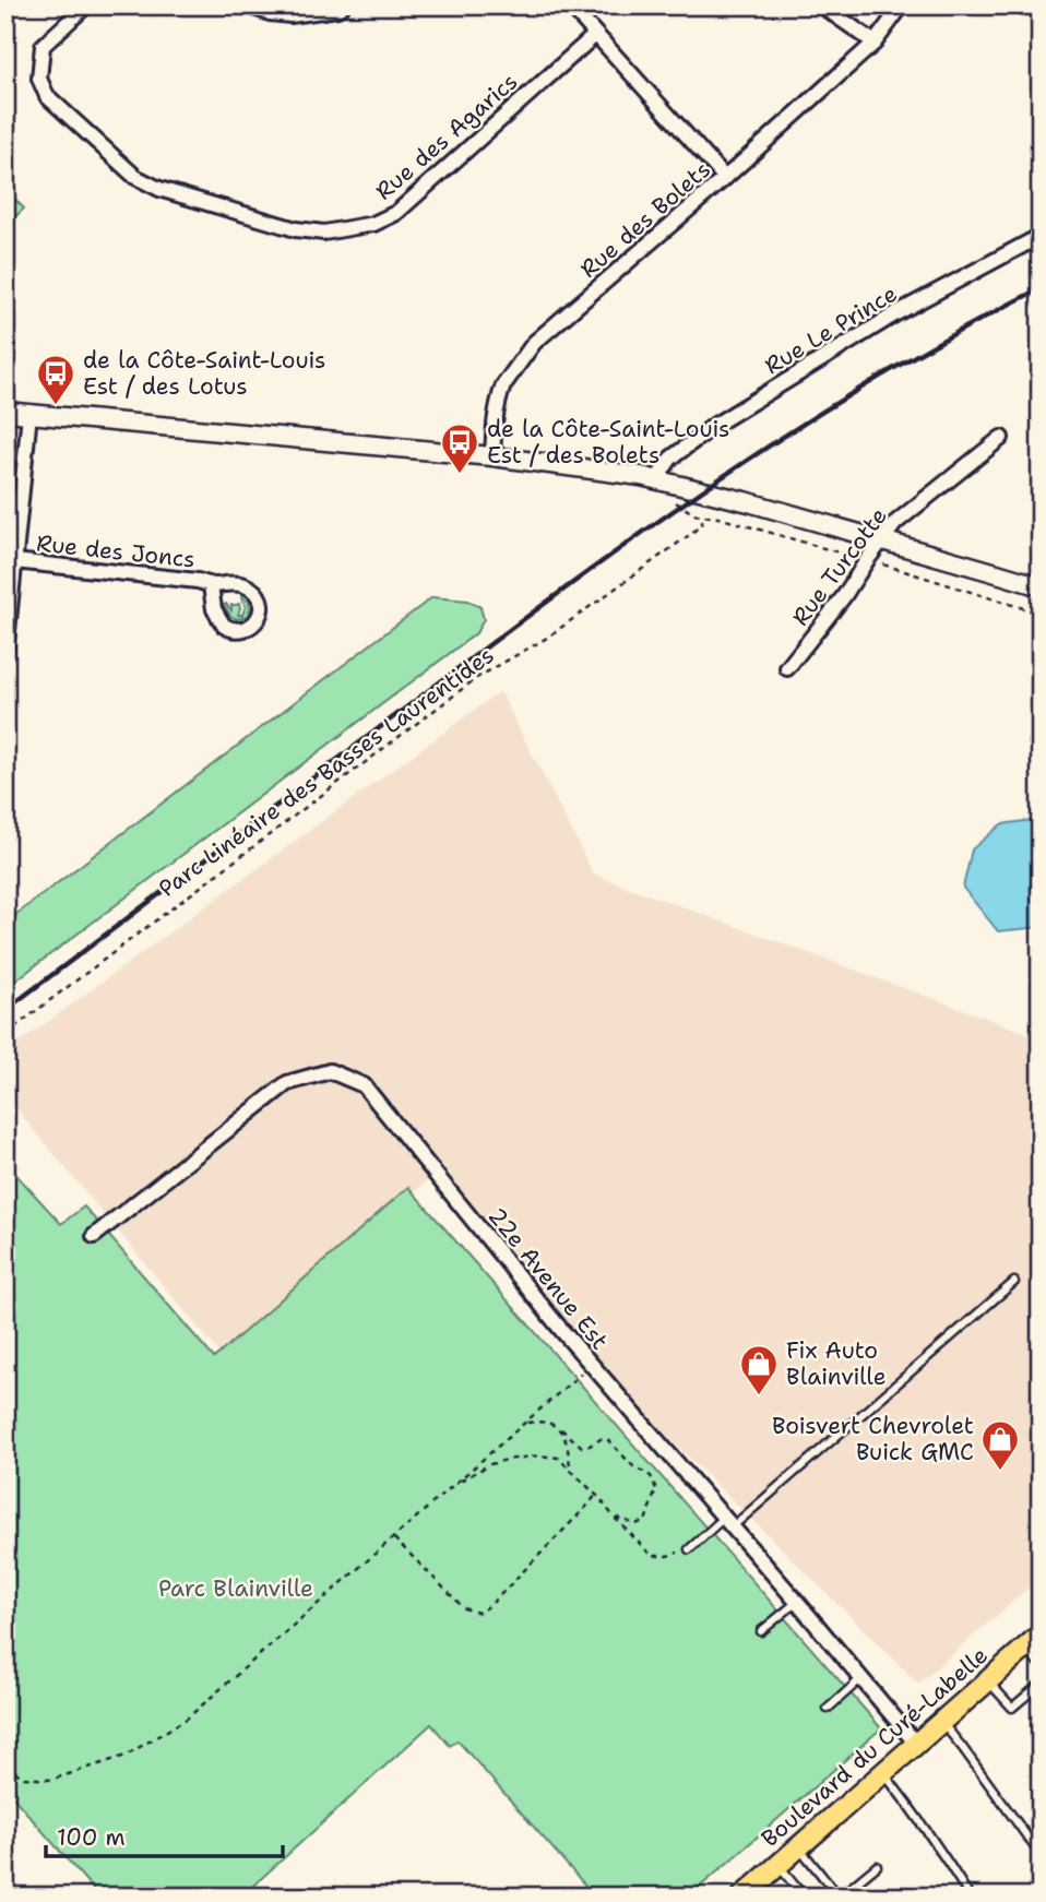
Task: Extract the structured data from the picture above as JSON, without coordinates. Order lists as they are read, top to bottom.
{
  "streets": {
    "main road": ["Boulevard du Curé-Labelle"],
    "street": [
      "Rue des Agarics",
      "Rue des Bolets",
      "Rue Le Prince",
      "Rue des Joncs",
      "Rue Turcotte",
      "22e Avenue Est"
    ],
    "path": ["Parc Linéaire des Basses Laurentides"]
  },
  "crossings": [
    ["22e Avenue Est", "Boulevard du Curé-Labelle"]
  ],
  "parks": ["Parc Blainville"],
  "places": {
    "bus stop": ["de la Côte-Saint-Louis Est / des Lotus", "de la Côte-Saint-Louis Est / des Bolets"],
    "shop": ["Fix Auto Blainville", "Boisvert Chevrolet Buick GMC"]
  },
  "scale_bar": "100 m"
}
